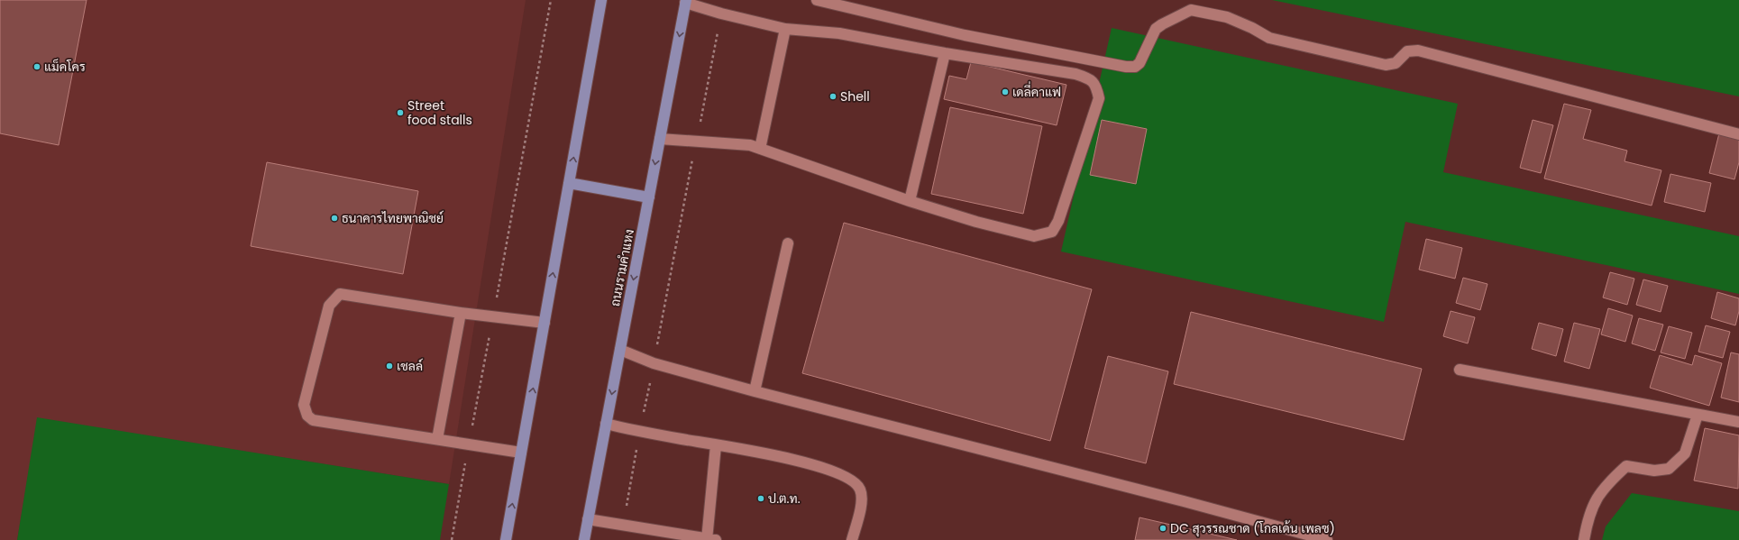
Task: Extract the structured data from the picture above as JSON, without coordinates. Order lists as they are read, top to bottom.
{
  "streets": {
    "main road": ["ถนนรามคำแหง"]
  },
  "places": [
    "แม็คโคร",
    "เดลี่คาแฟ",
    "Shell",
    "Street food stalls",
    "ธนาคารไทยพาณิชย์",
    "เชลล์",
    "ป.ต.ท.",
    "DC สุวรรณชาด (โกลเด้น เพลซ)"
  ]
}
